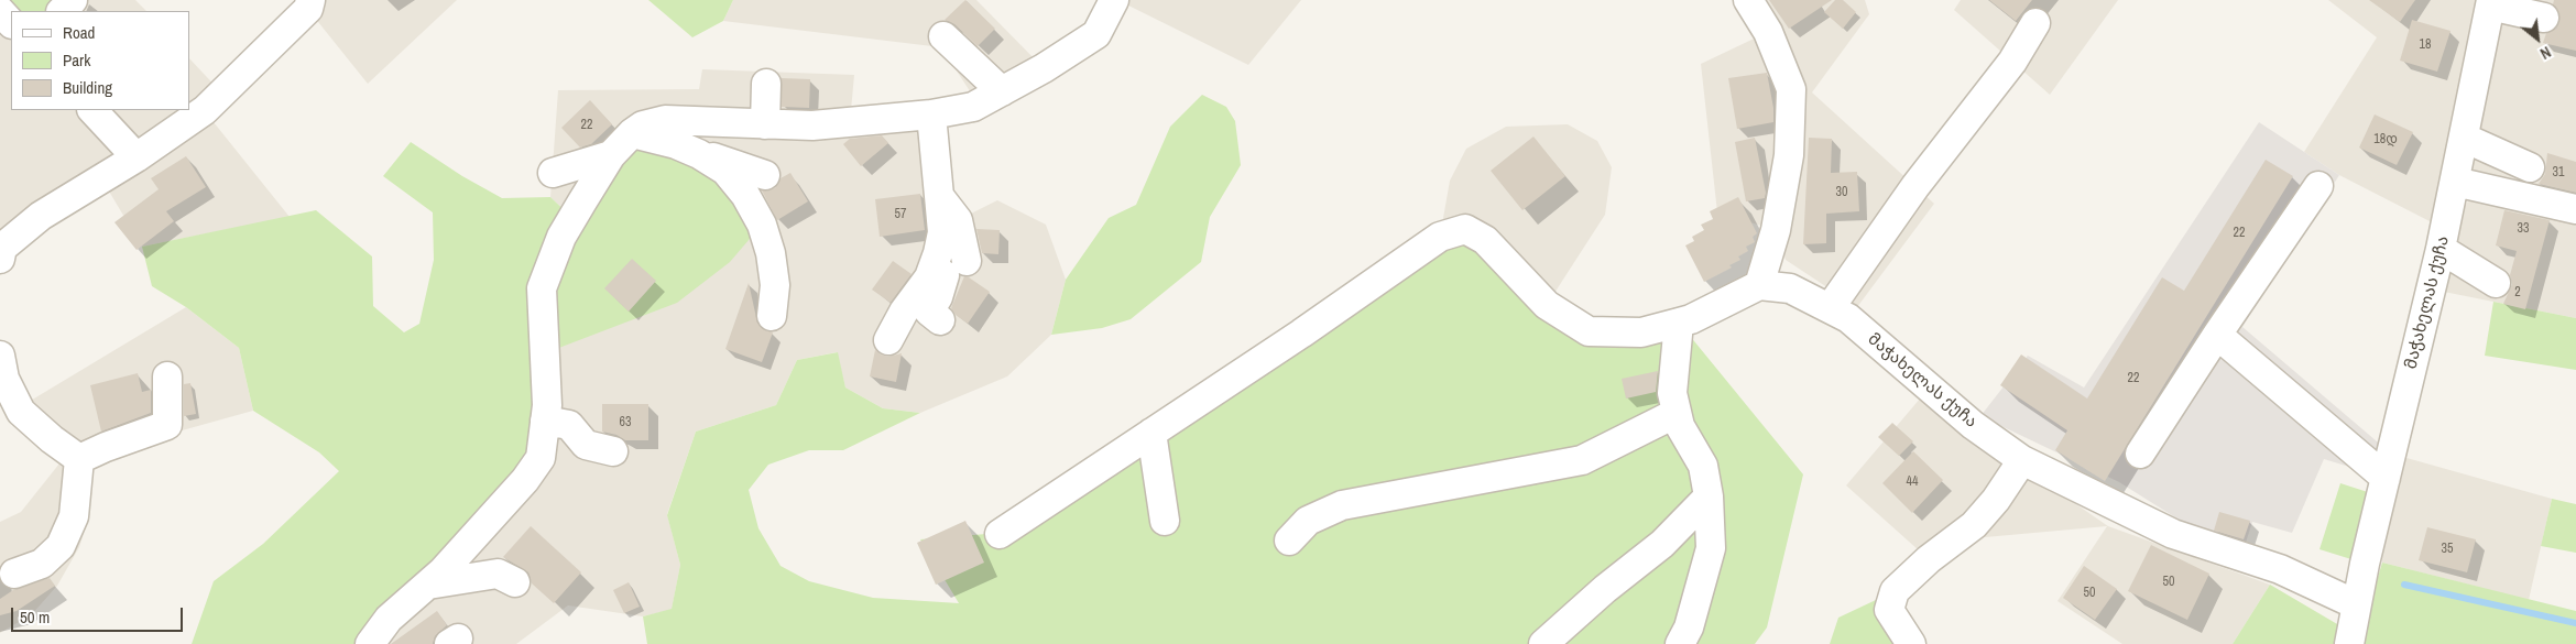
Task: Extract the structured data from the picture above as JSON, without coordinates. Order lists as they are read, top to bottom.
{
  "streets": {
    "street": ["მაჭახელას ქუჩა"]
  },
  "house_numbers": [
    "18",
    "22",
    "18დ",
    "31",
    "30",
    "57",
    "33",
    "22",
    "2",
    "22",
    "63",
    "44",
    "35",
    "50",
    "50"
  ],
  "legend": ["Road", "Park", "Building"],
  "scale_bar": "50 m",
  "north": "bottom right"
}
